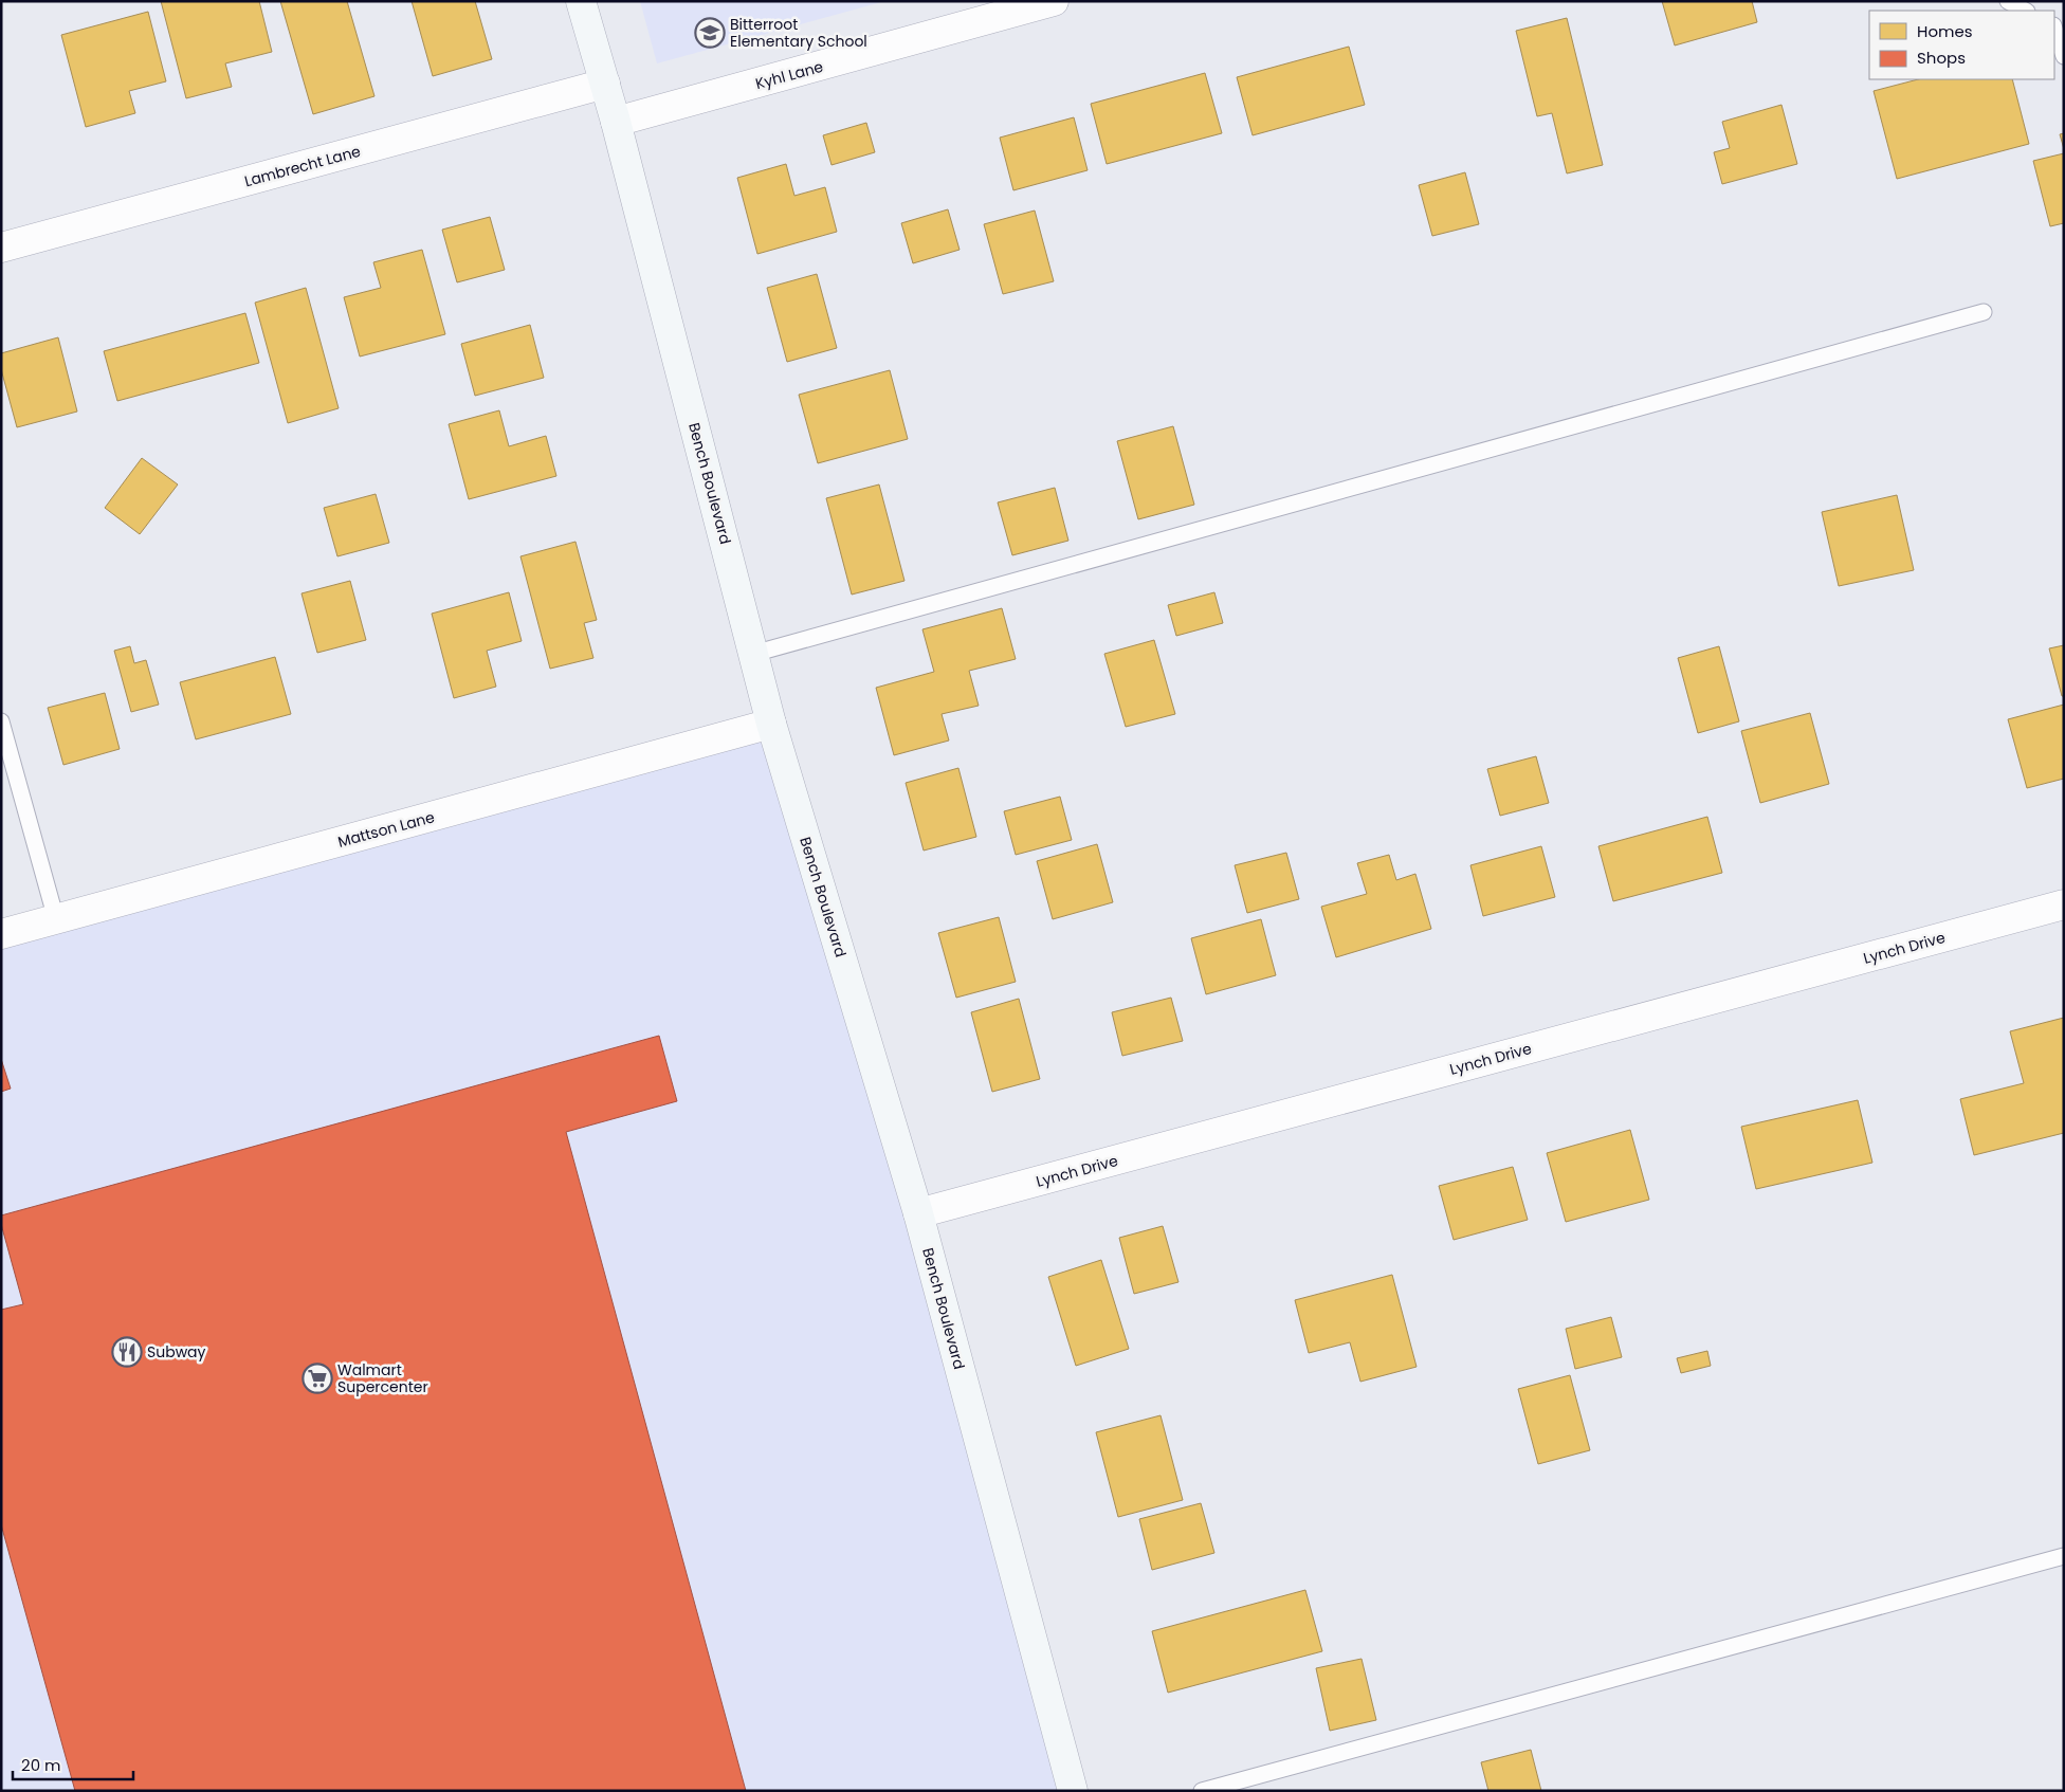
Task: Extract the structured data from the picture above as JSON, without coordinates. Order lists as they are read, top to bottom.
{
  "streets": {
    "main road": ["Bench Boulevard"],
    "street": [
      "Kyhl Lane",
      "Lambrecht Lane",
      "Mattson Lane",
      "Lynch Drive"
    ]
  },
  "crossings": [
    ["Kyhl Lane", "Bench Boulevard"],
    ["Lambrecht Lane", "Bench Boulevard"],
    ["Bench Boulevard", "Mattson Lane"],
    ["Bench Boulevard", "Lynch Drive"]
  ],
  "places": {
    "school or university": ["Bitterroot Elementary School"],
    "restaurant": ["Subway"],
    "supermarket": ["Walmart Supercenter"]
  },
  "legend": ["Homes", "Shops"],
  "scale_bar": "20 m"
}
